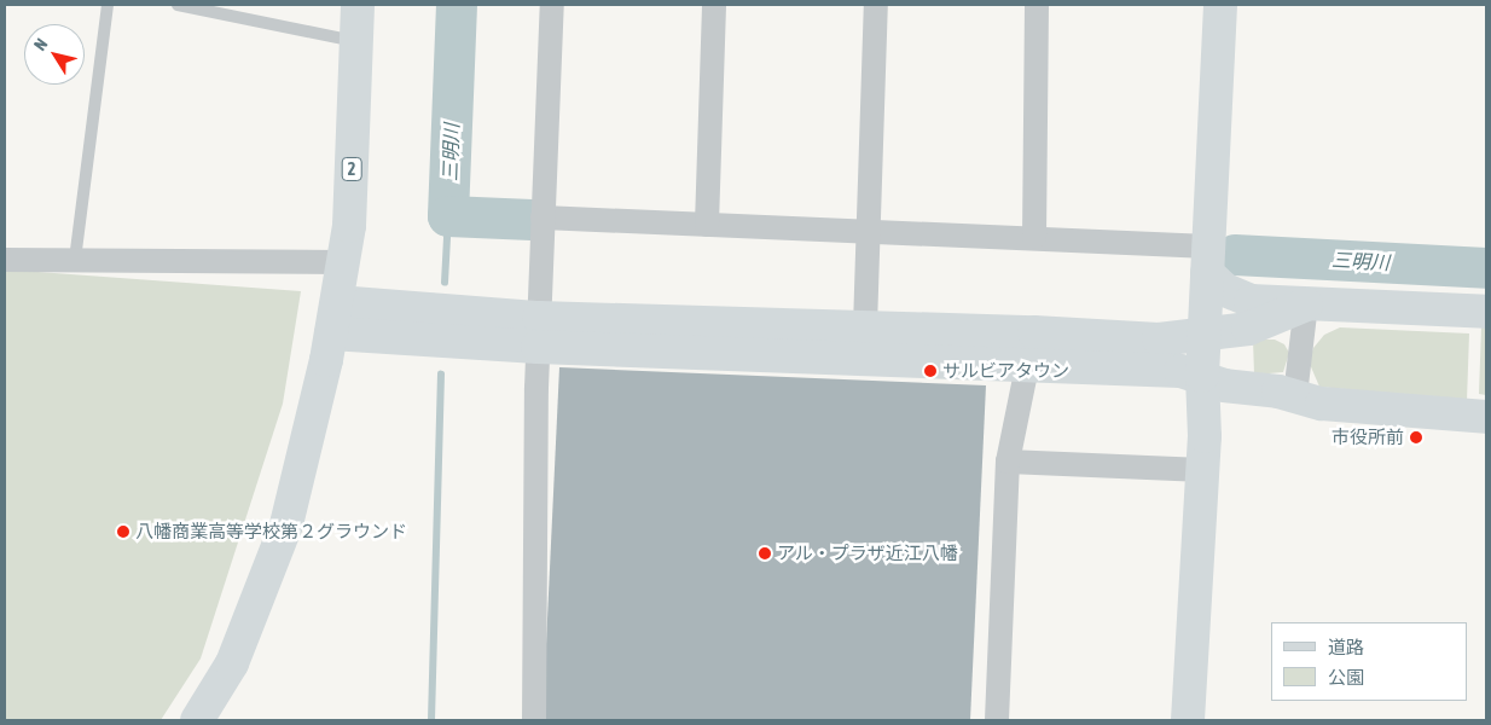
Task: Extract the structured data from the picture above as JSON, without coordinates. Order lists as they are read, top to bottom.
{
  "streets": {
    "street": ["2"]
  },
  "water": ["三明川"],
  "places": [
    "サルビアタウン",
    "市役所前",
    "八幡商業高等学校第２グラウンド",
    "アル・プラザ近江八幡"
  ],
  "legend": ["道路", "公園"],
  "north": "top left"
}
